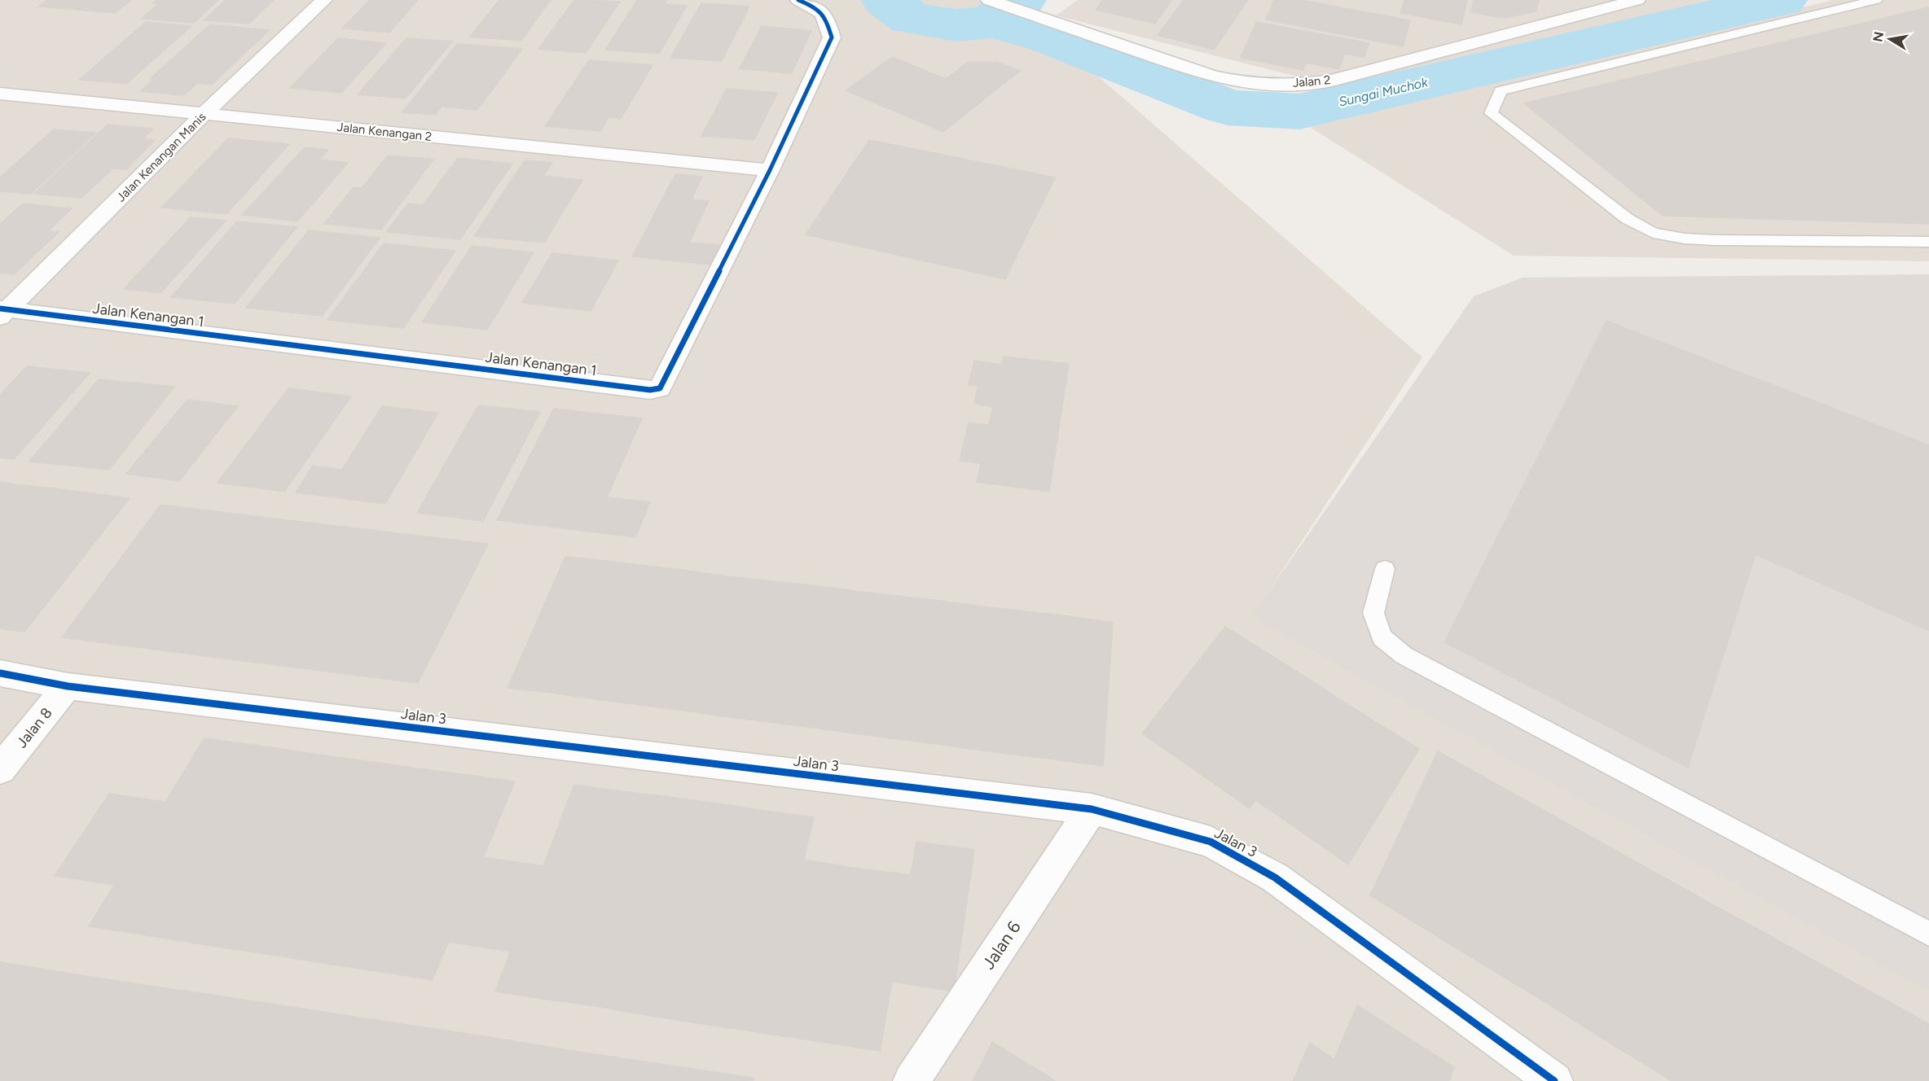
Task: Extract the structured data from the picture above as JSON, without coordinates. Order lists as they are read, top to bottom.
{
  "streets": {
    "street": [
      "Jalan 2",
      "Jalan Kenangan 2",
      "Jalan Kenangan Manis",
      "Jalan Kenangan 1",
      "Jalan 3",
      "Jalan 8",
      "Jalan 6"
    ]
  },
  "crossings": [
    ["Jalan Kenangan 2", "Jalan Kenangan Manis"],
    ["Jalan Kenangan 2", "Jalan Kenangan 1"],
    ["Jalan Kenangan Manis", "Jalan Kenangan 1"],
    ["Jalan 3", "Jalan 8"],
    ["Jalan 3", "Jalan 6"]
  ],
  "water": ["Sungai Muchok"],
  "north": "left"
}
